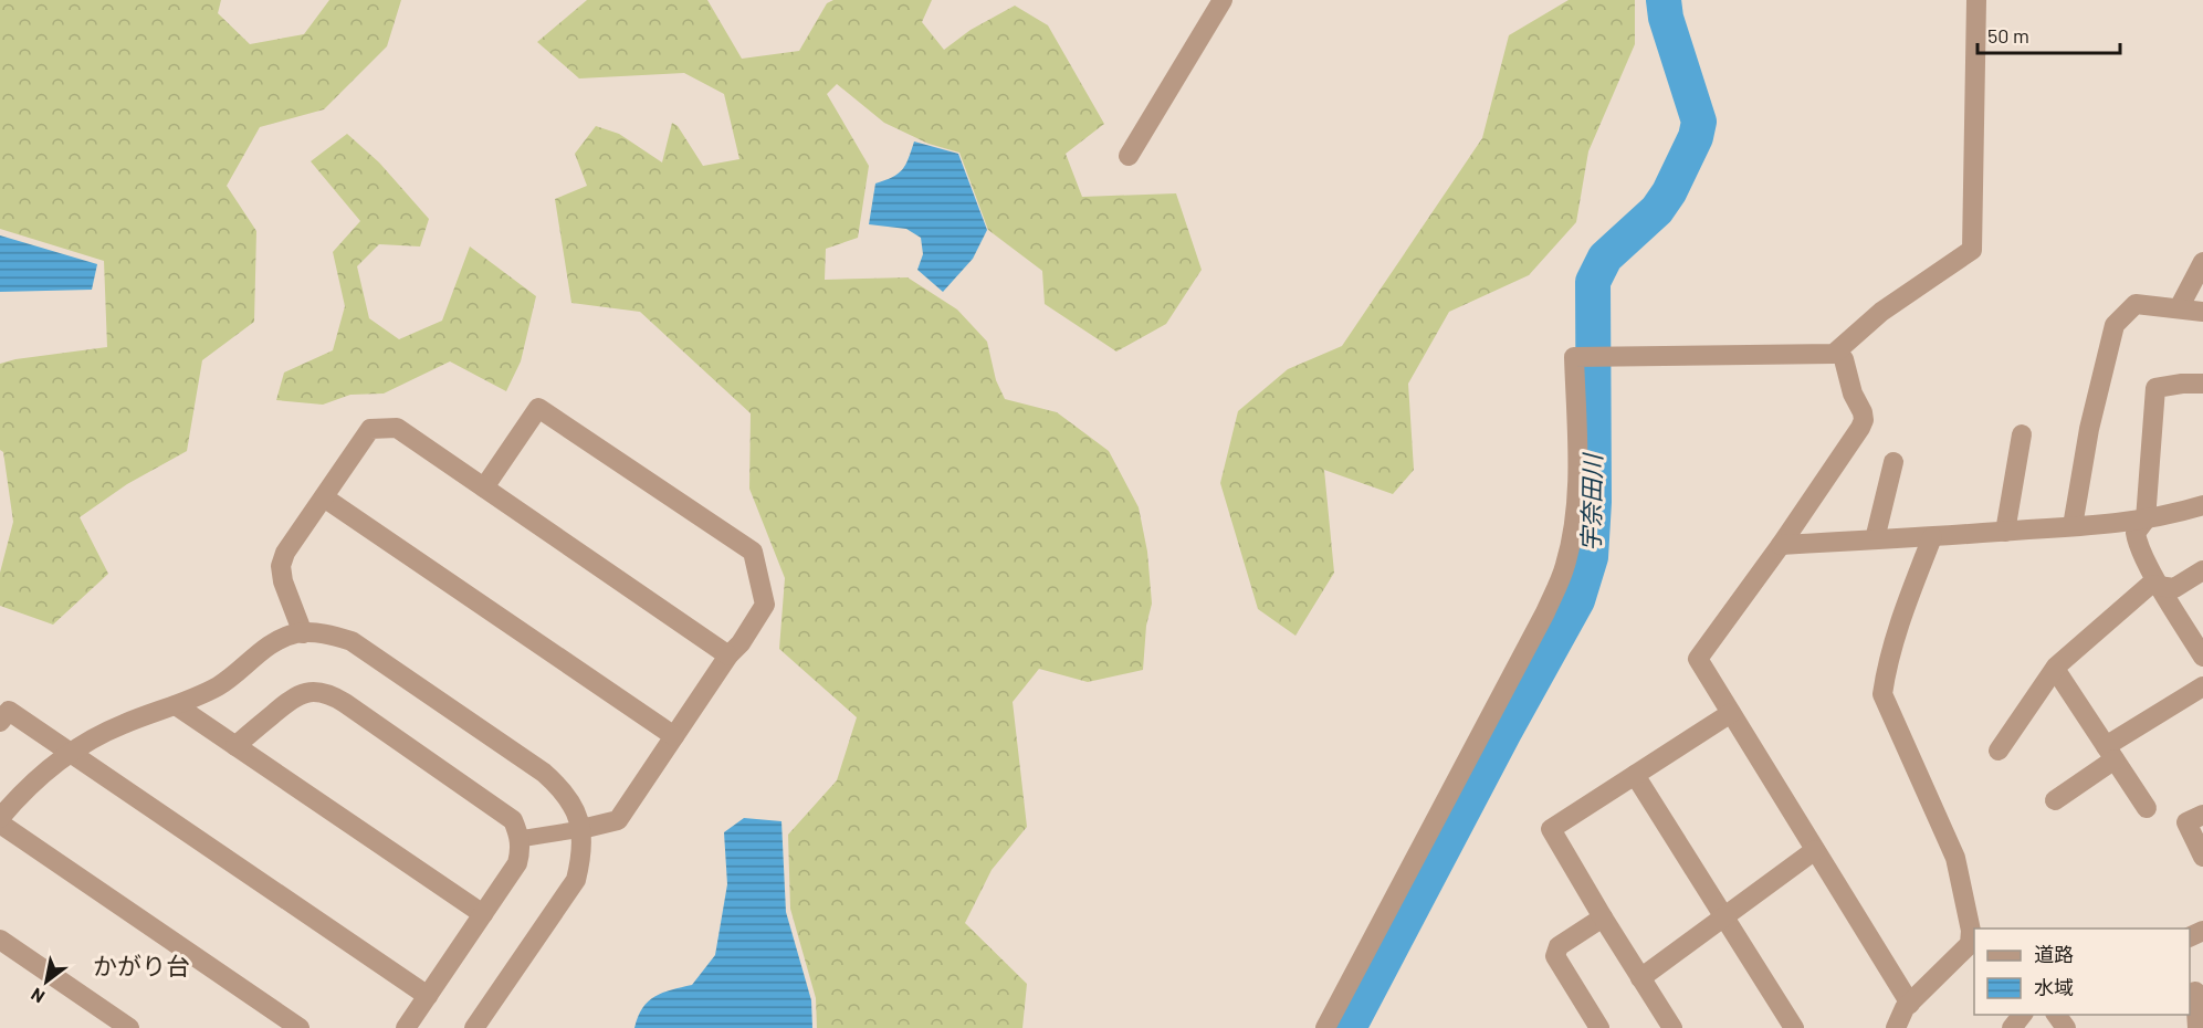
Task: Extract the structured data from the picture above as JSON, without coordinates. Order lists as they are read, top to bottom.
{
  "districts": ["かがり台"],
  "water": ["宇奈田川"],
  "legend": ["道路", "水域"],
  "scale_bar": "50 m",
  "north": "bottom left"
}
